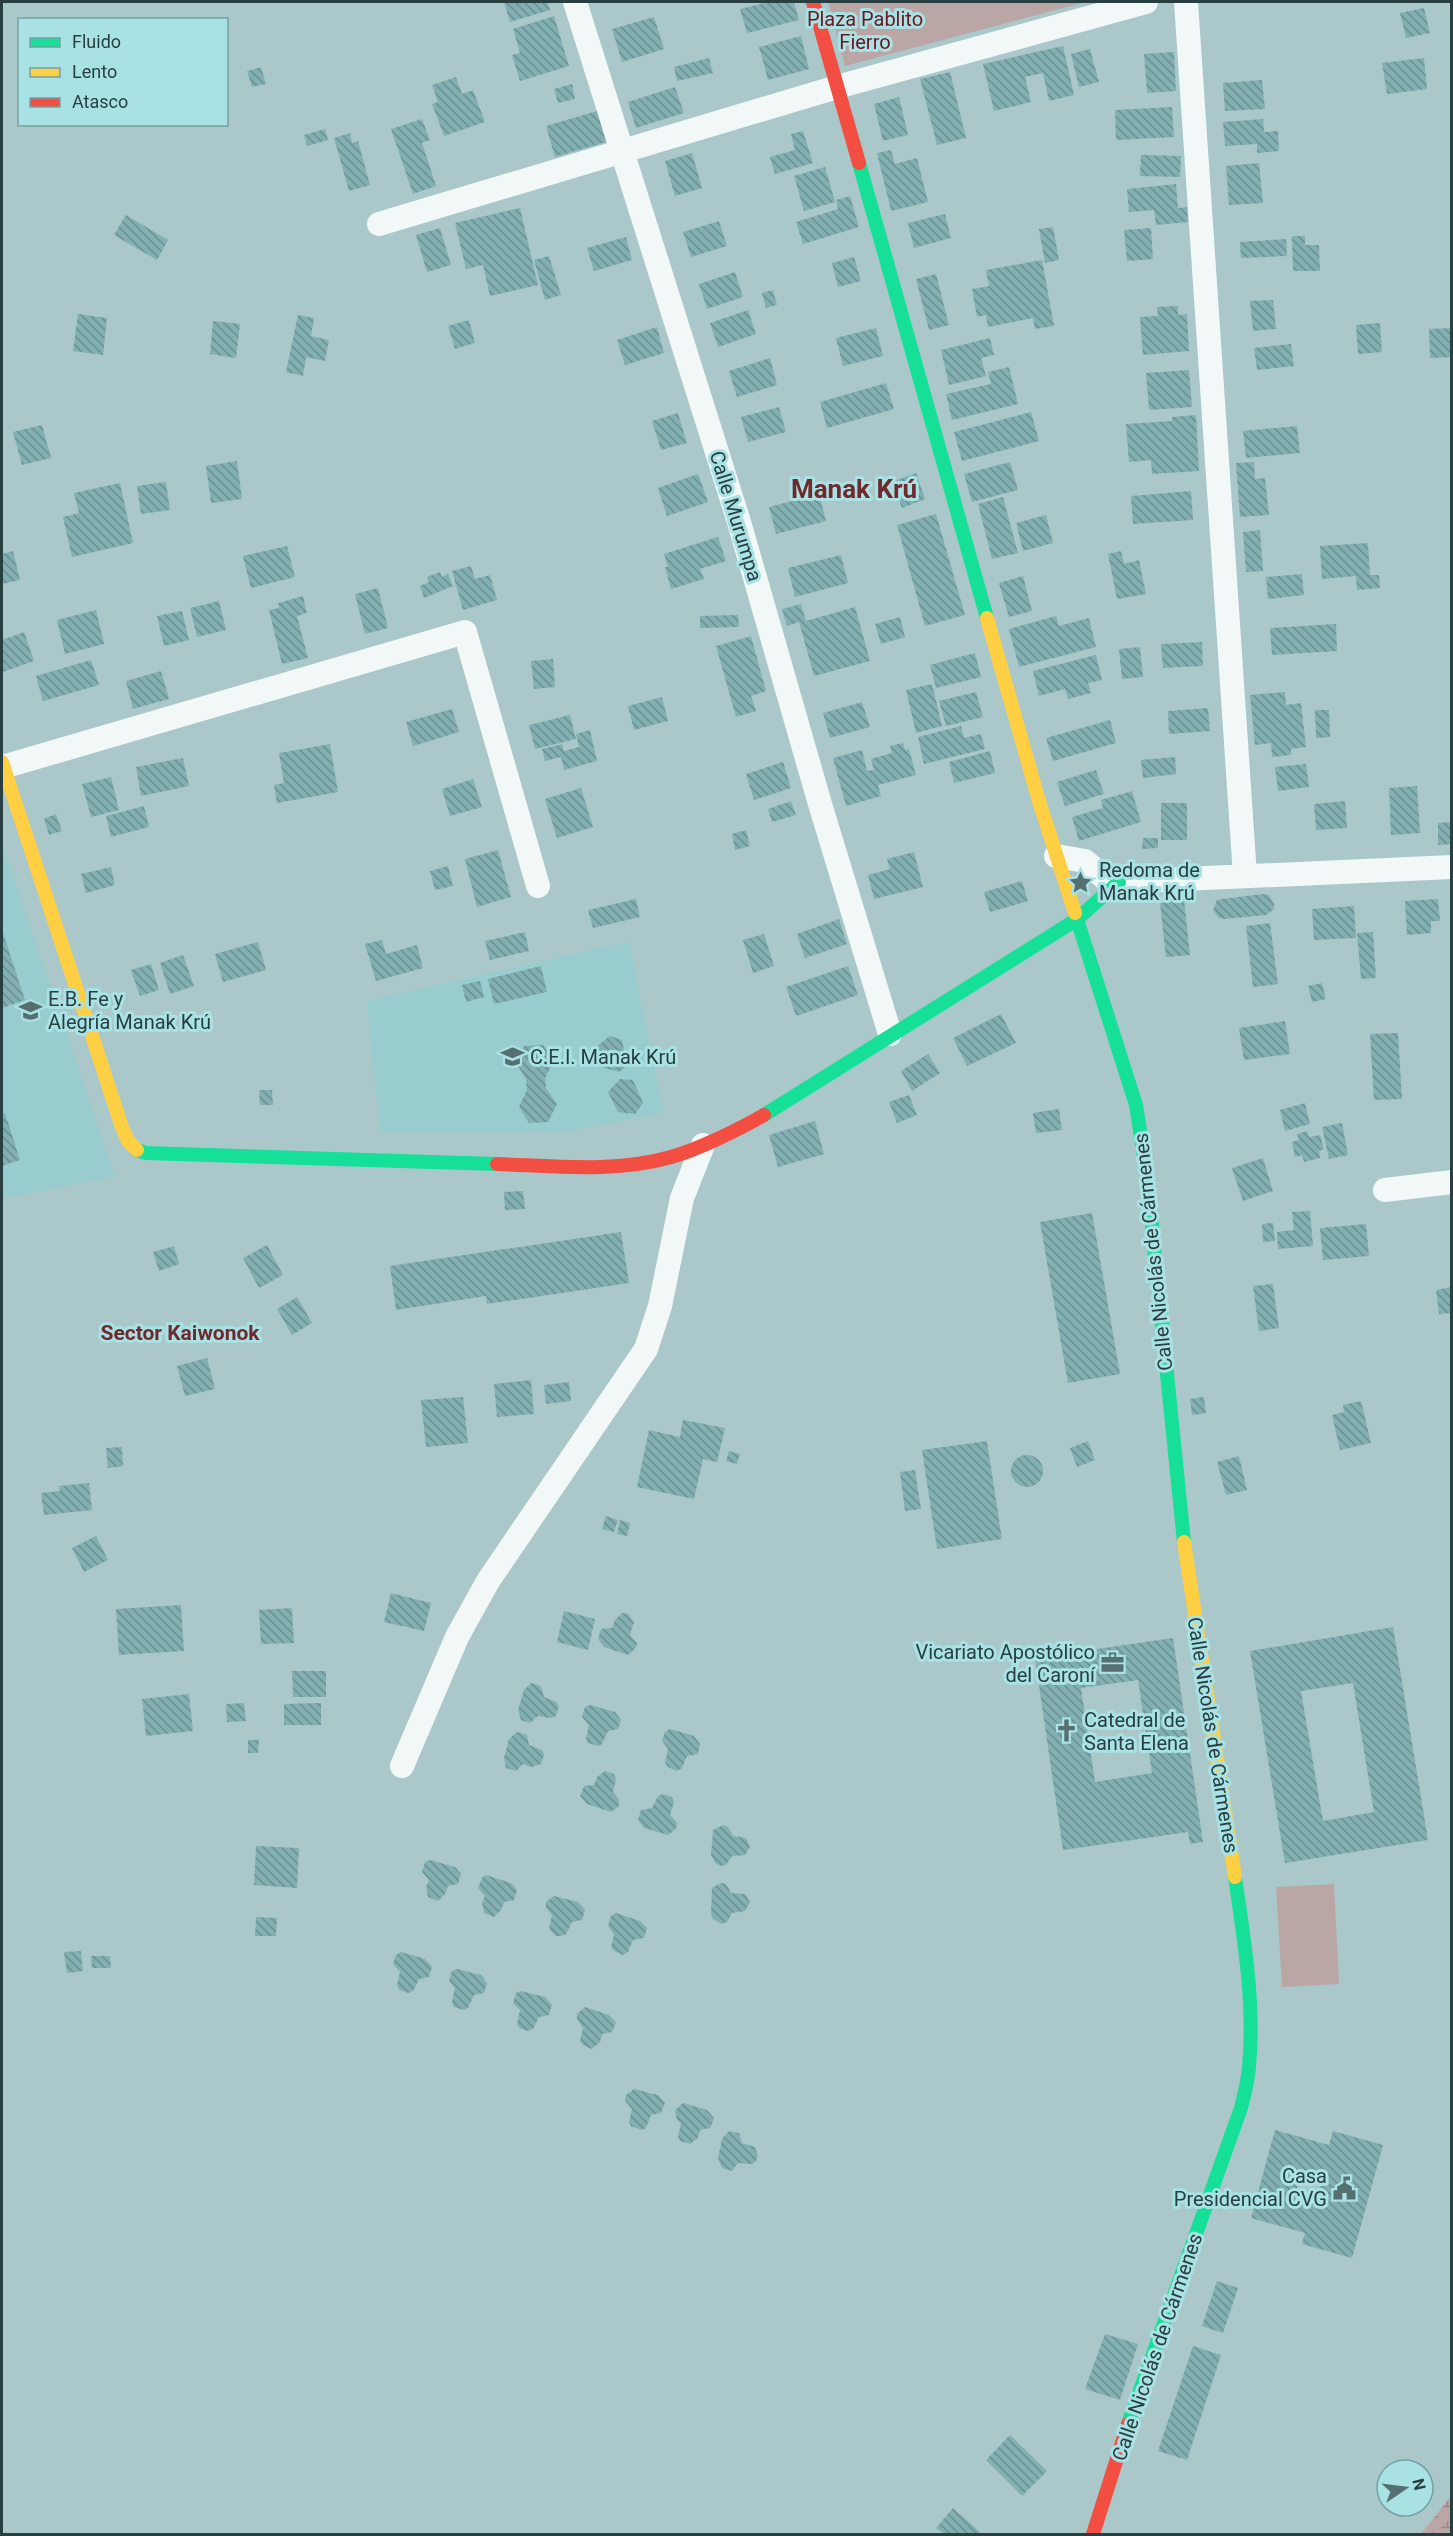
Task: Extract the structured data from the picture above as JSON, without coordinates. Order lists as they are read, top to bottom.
{
  "streets": {
    "street": ["Calle Murumpa", "Calle Nicolás de Cármenes"]
  },
  "districts": ["Manak Krú", "Sector Kaiwonok"],
  "parks": ["Plaza Pablito Fierro"],
  "places": {
    "place": ["Redoma de Manak Krú"],
    "school or university": ["E.B. Fe y Alegría Manak Krú", "C.E.I. Manak Krú"],
    "office": ["Vicariato Apostólico del Caroní"],
    "church": ["Catedral de Santa Elena"],
    "public building": ["Casa Presidencial CVG"]
  },
  "legend": ["Fluido", "Lento", "Atasco"],
  "north": "right"
}
